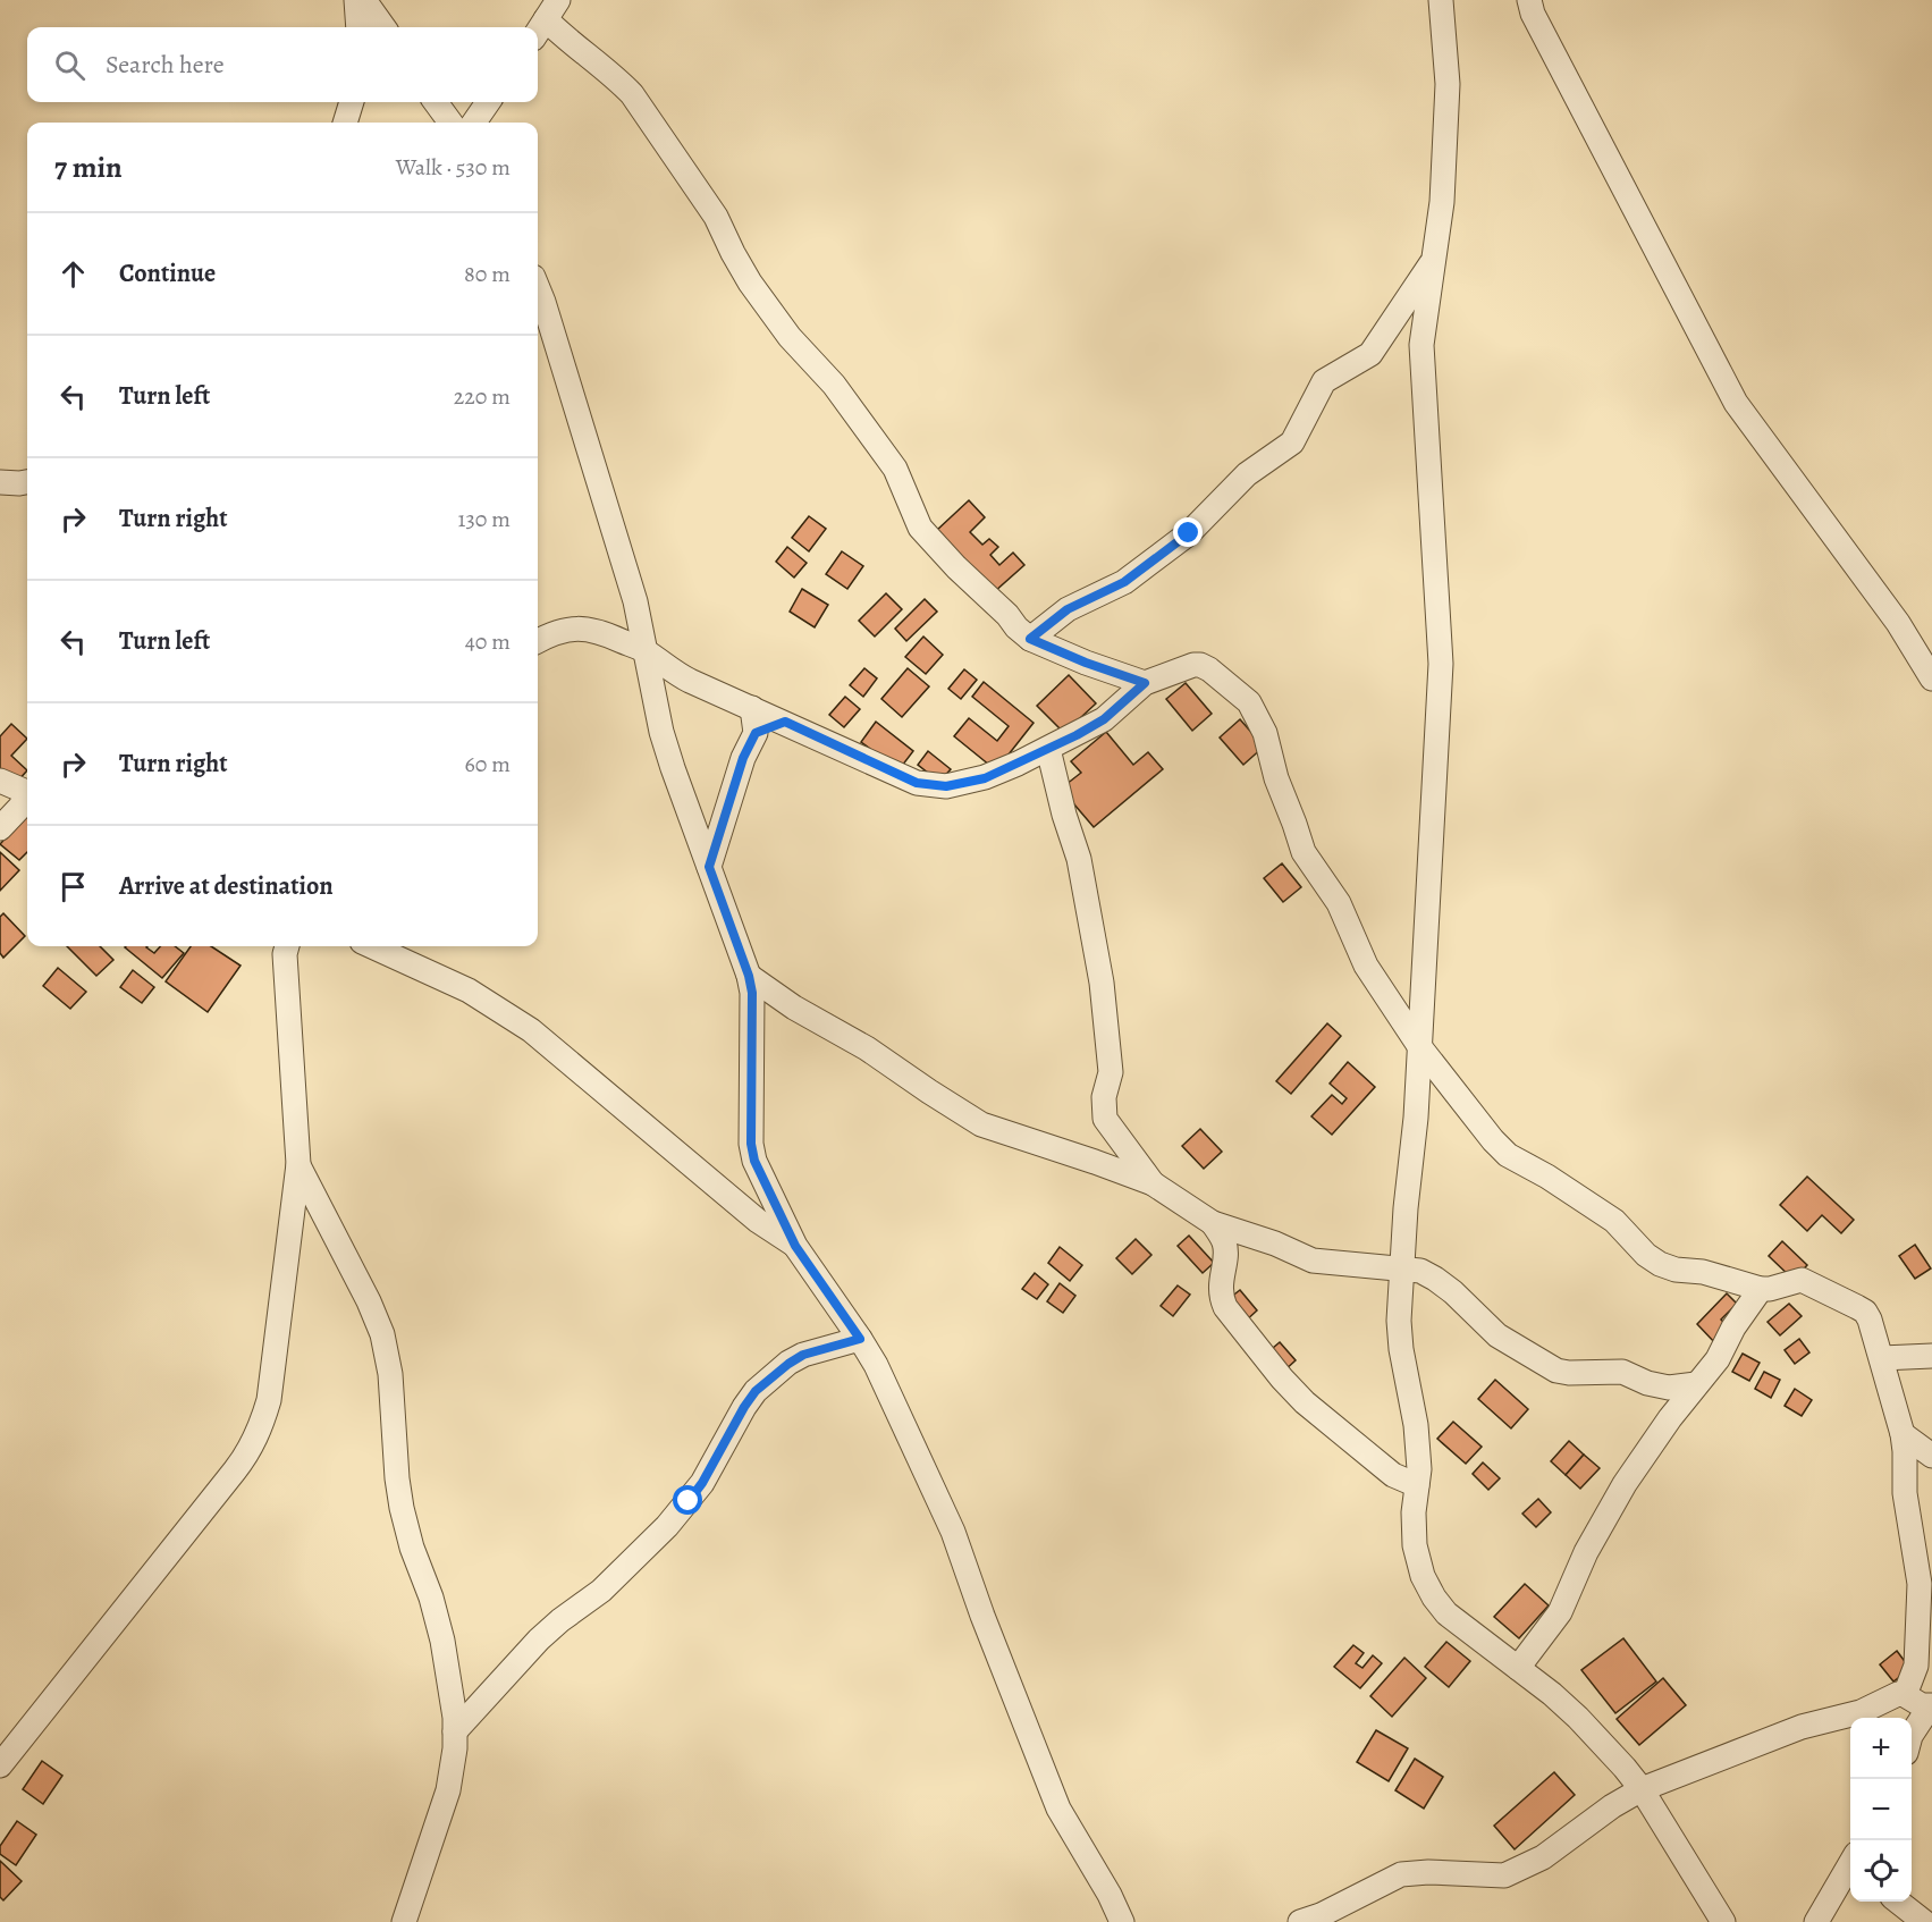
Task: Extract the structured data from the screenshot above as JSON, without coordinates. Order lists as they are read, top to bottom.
{
  "page": {
    "search": "Search here",
    "heading": ["7 min", "Walk · 530 m"],
    "list": [
      ["Continue", "80 m"],
      ["Turn left", "220 m"],
      ["Turn right", "130 m"],
      ["Turn left", "40 m"],
      ["Turn right", "60 m"],
      "Arrive at destination"
    ],
    "map_buttons": ["+", "−"]
  }
}
